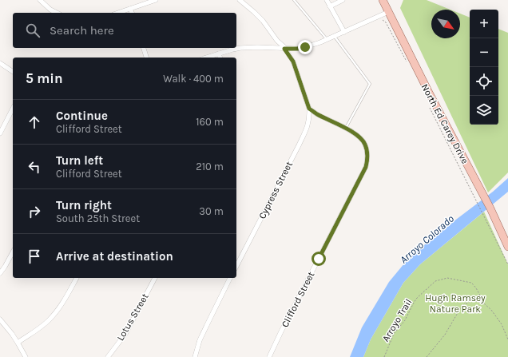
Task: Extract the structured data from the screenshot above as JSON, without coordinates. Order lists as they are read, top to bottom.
{
  "streets": {
    "main road": ["North Ed Carey Drive"],
    "street": ["Cypress Street", "Clifford Street", "Lotus Street"],
    "path": ["Arroyo Trail"]
  },
  "crossings": [
    ["Cypress Street", "Clifford Street"]
  ],
  "water": ["Arroyo Colorado"],
  "parks": ["Hugh Ramsey Nature Park"],
  "north": "bottom right",
  "page": {
    "map_buttons": ["+", "−"],
    "search": "Search here",
    "heading": ["5 min", "Walk · 400 m"],
    "list": [
      ["Continue", "Clifford Street", "160 m"],
      ["Turn left", "Clifford Street", "210 m"],
      ["Turn right", "South 25th Street", "30 m"],
      "Arrive at destination"
    ]
  }
}
